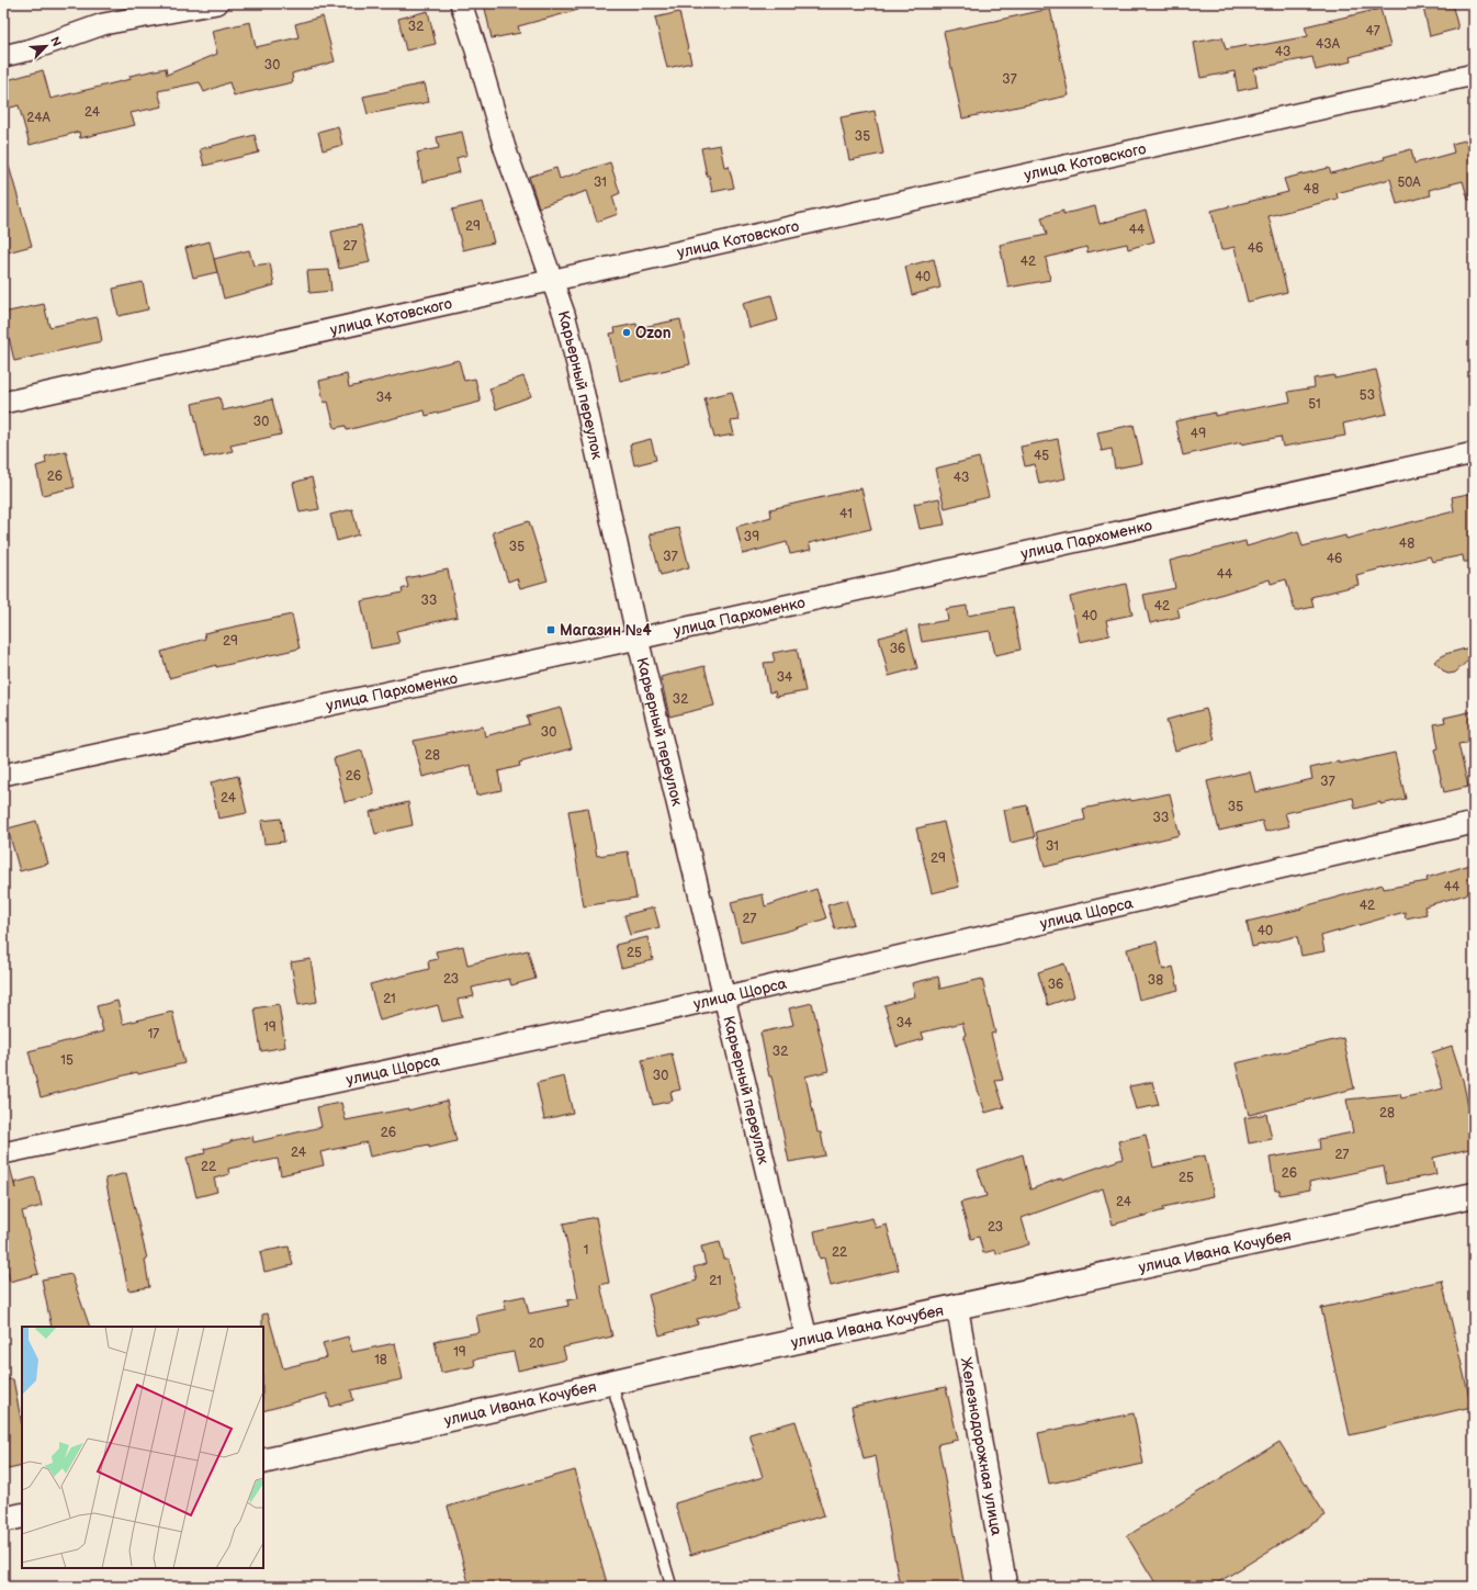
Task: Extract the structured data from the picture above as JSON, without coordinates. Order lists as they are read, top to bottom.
{
  "streets": {
    "street": [
      "улица Котовского",
      "Карьерный переулок",
      "улица Пархоменко",
      "улица Щорса",
      "улица Ивана Кочубея",
      "Железнодорожная улица"
    ]
  },
  "crossings": [
    ["улица Котовского", "Карьерный переулок"],
    ["Карьерный переулок", "улица Пархоменко"],
    ["Карьерный переулок", "улица Щорса"],
    ["Карьерный переулок", "улица Ивана Кочубея"],
    ["улица Ивана Кочубея", "Железнодорожная улица"]
  ],
  "places": {
    "other": ["Ozon"],
    "transit": ["Магазин №4"]
  },
  "house_numbers": [
    "32",
    "47",
    "43А",
    "43",
    "30",
    "37",
    "24",
    "24А",
    "35",
    "31",
    "50А",
    "48",
    "29",
    "44",
    "27",
    "46",
    "42",
    "40",
    "53",
    "34",
    "51",
    "30",
    "49",
    "45",
    "26",
    "43",
    "41",
    "39",
    "48",
    "35",
    "37",
    "46",
    "44",
    "33",
    "42",
    "40",
    "29",
    "36",
    "34",
    "32",
    "30",
    "28",
    "26",
    "37",
    "24",
    "35",
    "33",
    "31",
    "29",
    "44",
    "42",
    "27",
    "40",
    "25",
    "23",
    "38",
    "36",
    "21",
    "34",
    "19",
    "17",
    "32",
    "15",
    "30",
    "28",
    "26",
    "24",
    "27",
    "22",
    "26",
    "25",
    "24",
    "23",
    "1",
    "22",
    "21",
    "20",
    "19",
    "18"
  ],
  "north": "top right"
}
